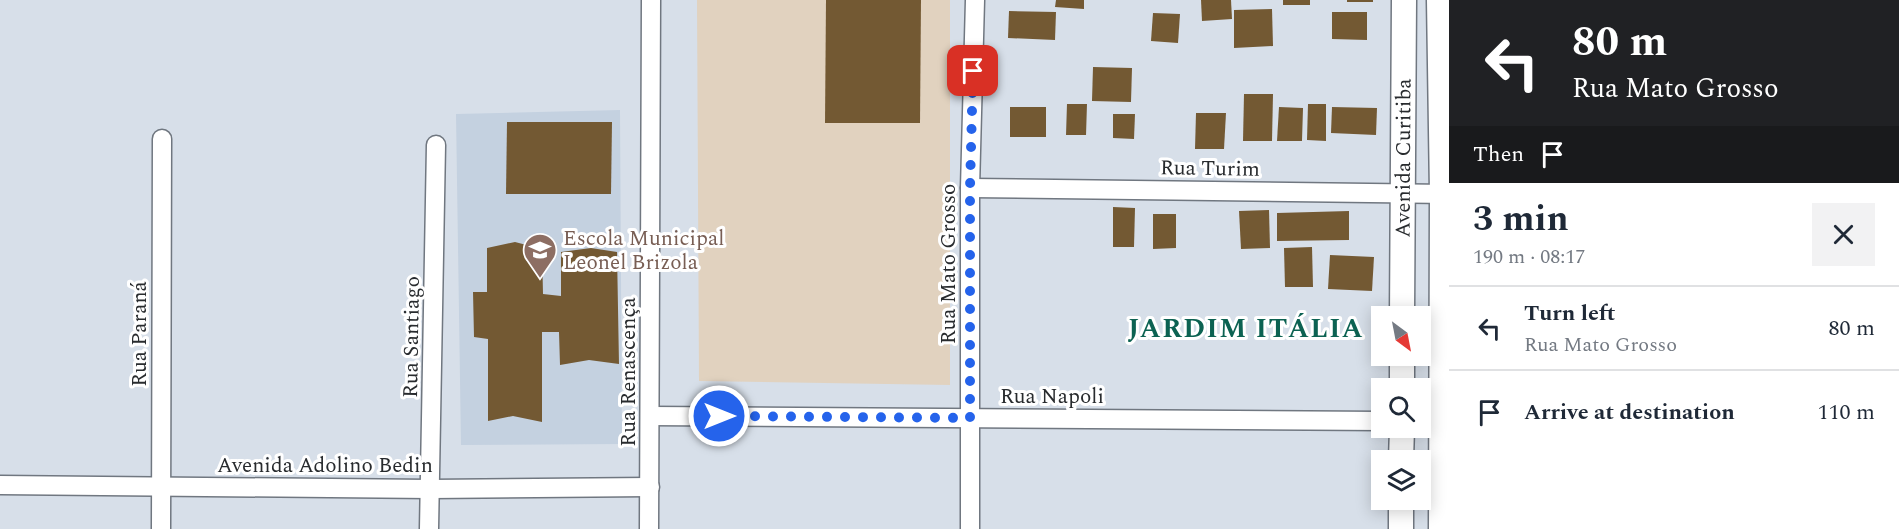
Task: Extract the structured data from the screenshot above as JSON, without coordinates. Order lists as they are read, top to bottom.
{
  "streets": {
    "street": [
      "Avenida Curitiba",
      "Rua Turim",
      "Rua Mato Grosso",
      "Rua Paraná",
      "Rua Santiago",
      "Rua Renascença",
      "Rua Napoli",
      "Avenida Adolino Bedin"
    ]
  },
  "crossings": [
    ["Avenida Curitiba", "Rua Turim"],
    ["Rua Turim", "Rua Mato Grosso"],
    ["Rua Mato Grosso", "Rua Napoli"],
    ["Rua Paraná", "Avenida Adolino Bedin"],
    ["Rua Santiago", "Avenida Adolino Bedin"],
    ["Rua Renascença", "Rua Napoli"],
    ["Rua Renascença", "Avenida Adolino Bedin"]
  ],
  "districts": ["JARDIM ITÁLIA"],
  "places": {
    "school or university": ["Escola Municipal Leonel Brizola"]
  },
  "north": "bottom right",
  "page": {
    "turn": ["80 m", "Rua Mato Grosso"],
    "then": "Then",
    "heading": ["3 min", "190 m · 08:17"],
    "list": [
      {
        "name": "Turn left",
        "note": "Rua Mato Grosso",
        "value": "80 m"
      },
      {
        "name": "Arrive at destination",
        "value": "110 m"
      }
    ]
  }
}
